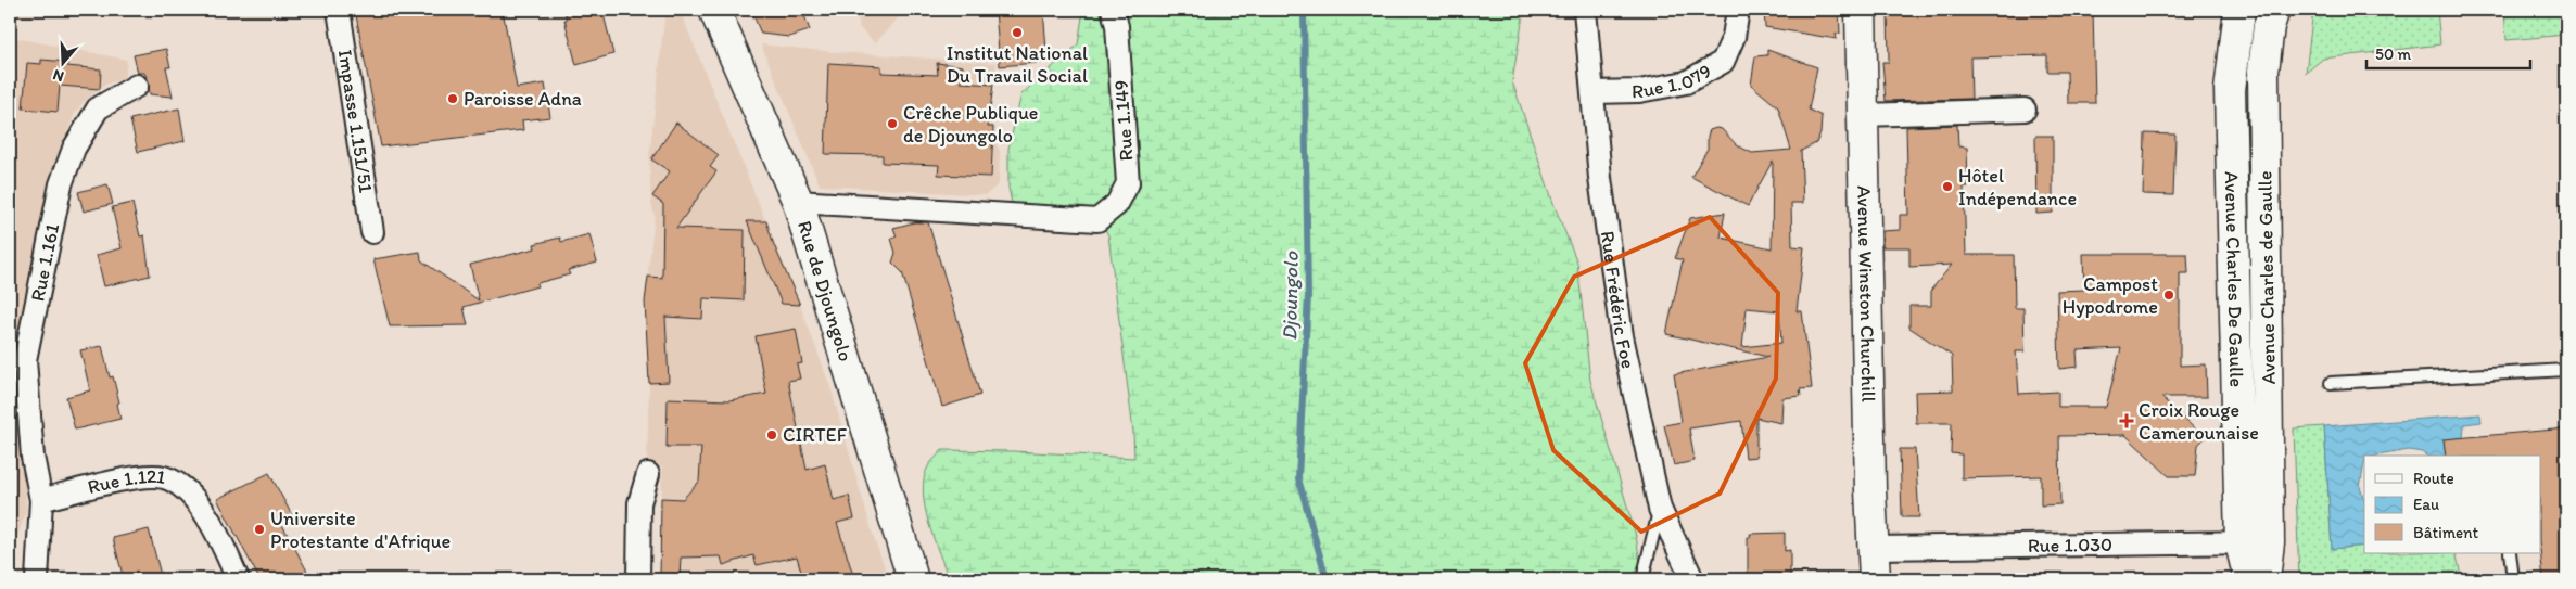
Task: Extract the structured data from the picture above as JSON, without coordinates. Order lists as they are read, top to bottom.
{
  "streets": {
    "street": [
      "Rue 1.079",
      "Rue 1.149",
      "Impasse 1.151/51",
      "Rue 1.161",
      "Avenue Charles de Gaulle",
      "Avenue Charles De Gaulle",
      "Rue de Djoungolo",
      "Avenue Winston Churchill",
      "Rue Frédéric Foe",
      "Rue 1.121",
      "Rue 1.030"
    ]
  },
  "crossings": [
    ["Rue 1.079", "Rue Frédéric Foe"],
    ["Rue 1.149", "Rue de Djoungolo"],
    ["Rue 1.161", "Rue 1.121"],
    ["Avenue Charles de Gaulle", "Avenue Charles De Gaulle"],
    ["Avenue Charles de Gaulle", "Rue 1.030"],
    ["Avenue Charles De Gaulle", "Rue 1.030"],
    ["Avenue Winston Churchill", "Rue 1.030"]
  ],
  "water": ["Djoungolo"],
  "places": {
    "other": [
      "Institut National Du Travail Social",
      "Paroisse Adna",
      "Crêche Publique de Djoungolo",
      "Hôtel Indépendance",
      "Campost Hypodrome",
      "CIRTEF",
      "Universite Protestante d'Afrique"
    ],
    "health": ["Croix Rouge Camerounaise"]
  },
  "legend": ["Route", "Eau", "Bâtiment"],
  "scale_bar": "50 m",
  "north": "bottom"
}
